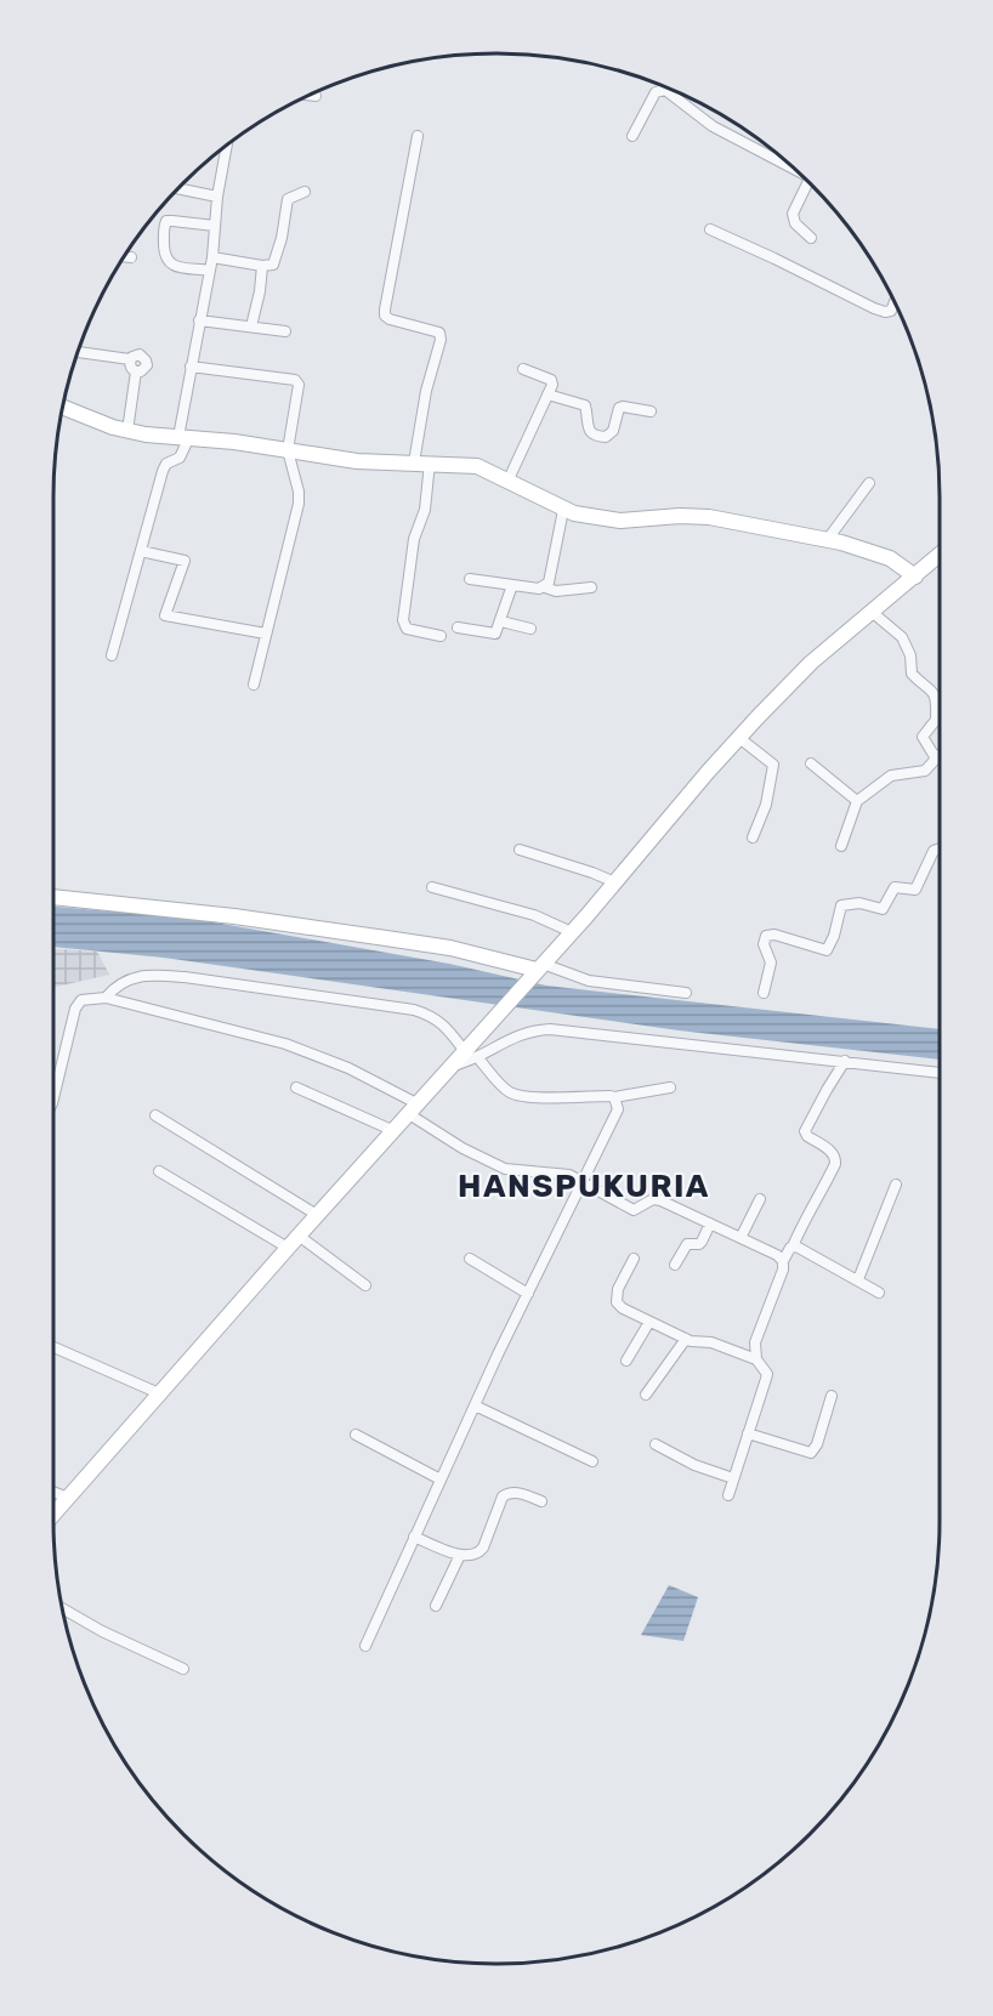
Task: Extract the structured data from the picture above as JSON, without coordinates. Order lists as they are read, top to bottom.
{
  "districts": ["HANSPUKURIA"]
}
